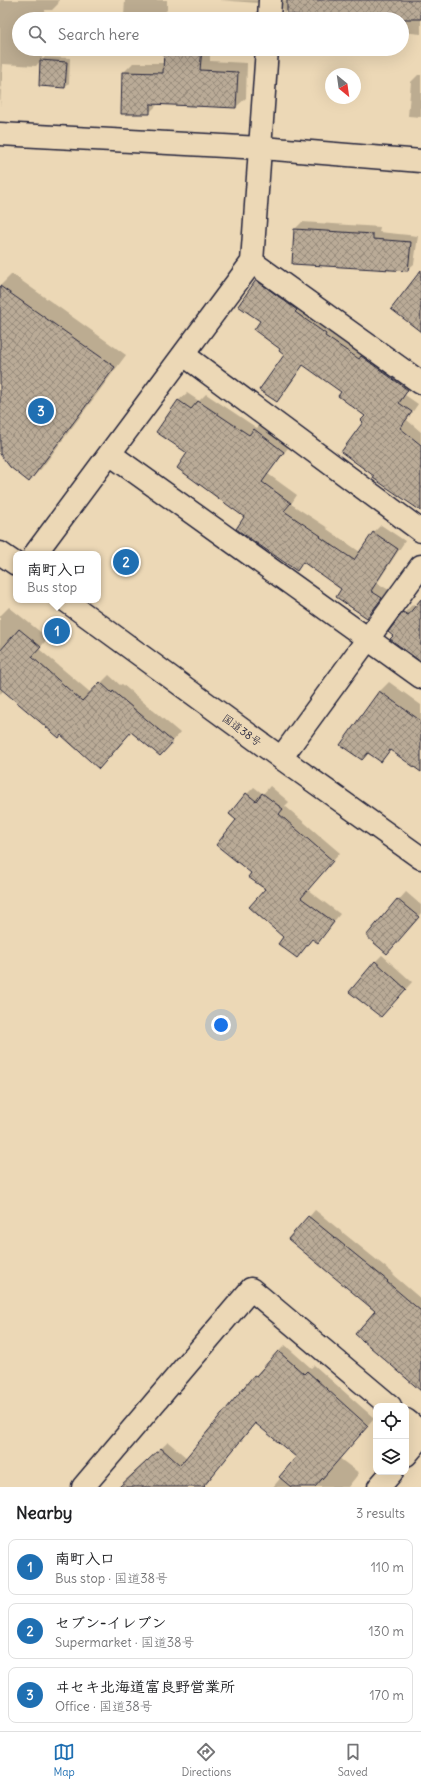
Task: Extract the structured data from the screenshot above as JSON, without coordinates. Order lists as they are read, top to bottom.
{
  "streets": {
    "main road": ["国道38号"]
  },
  "north": "bottom right",
  "page": {
    "search": "Search here",
    "pins": ["3", "2", "1"],
    "popup": ["南町入口", "Bus stop"],
    "heading": ["Nearby", "3 results"],
    "list": [
      {
        "mark": "1",
        "name": "南町入口",
        "note": "Bus stop · 国道38号",
        "value": "110 m"
      },
      {
        "mark": "2",
        "name": "セブン-イレブン",
        "note": "Supermarket · 国道38号",
        "value": "130 m"
      },
      {
        "mark": "3",
        "name": "ヰセキ北海道富良野営業所",
        "note": "Office · 国道38号",
        "value": "170 m"
      }
    ],
    "nav": ["Map", "Directions", "Saved"]
  }
}
